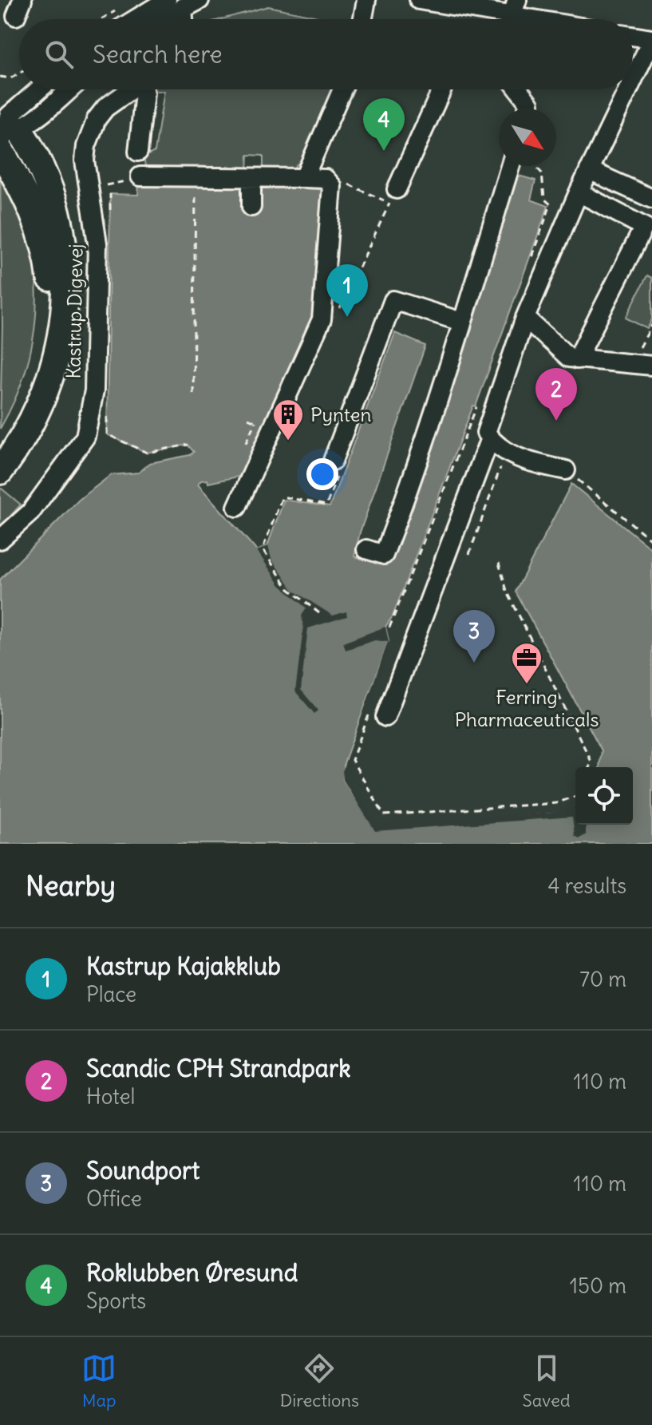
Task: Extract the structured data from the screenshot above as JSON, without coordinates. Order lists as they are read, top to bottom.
{
  "streets": {
    "street": ["Kastrup Digevej"]
  },
  "places": {
    "building": ["Pynten"],
    "office": ["Ferring Pharmaceuticals"]
  },
  "north": "bottom right",
  "page": {
    "search": "Search here",
    "pins": [
      "4",
      "1",
      "2",
      "3"
    ],
    "heading": ["Nearby", "4 results"],
    "list": [
      {
        "mark": "1",
        "name": "Kastrup Kajakklub",
        "note": "Place",
        "value": "70 m"
      },
      {
        "mark": "2",
        "name": "Scandic CPH Strandpark",
        "note": "Hotel",
        "value": "110 m"
      },
      {
        "mark": "3",
        "name": "Soundport",
        "note": "Office",
        "value": "110 m"
      },
      {
        "mark": "4",
        "name": "Roklubben Øresund",
        "note": "Sports",
        "value": "150 m"
      }
    ],
    "nav": ["Map", "Directions", "Saved"]
  }
}
